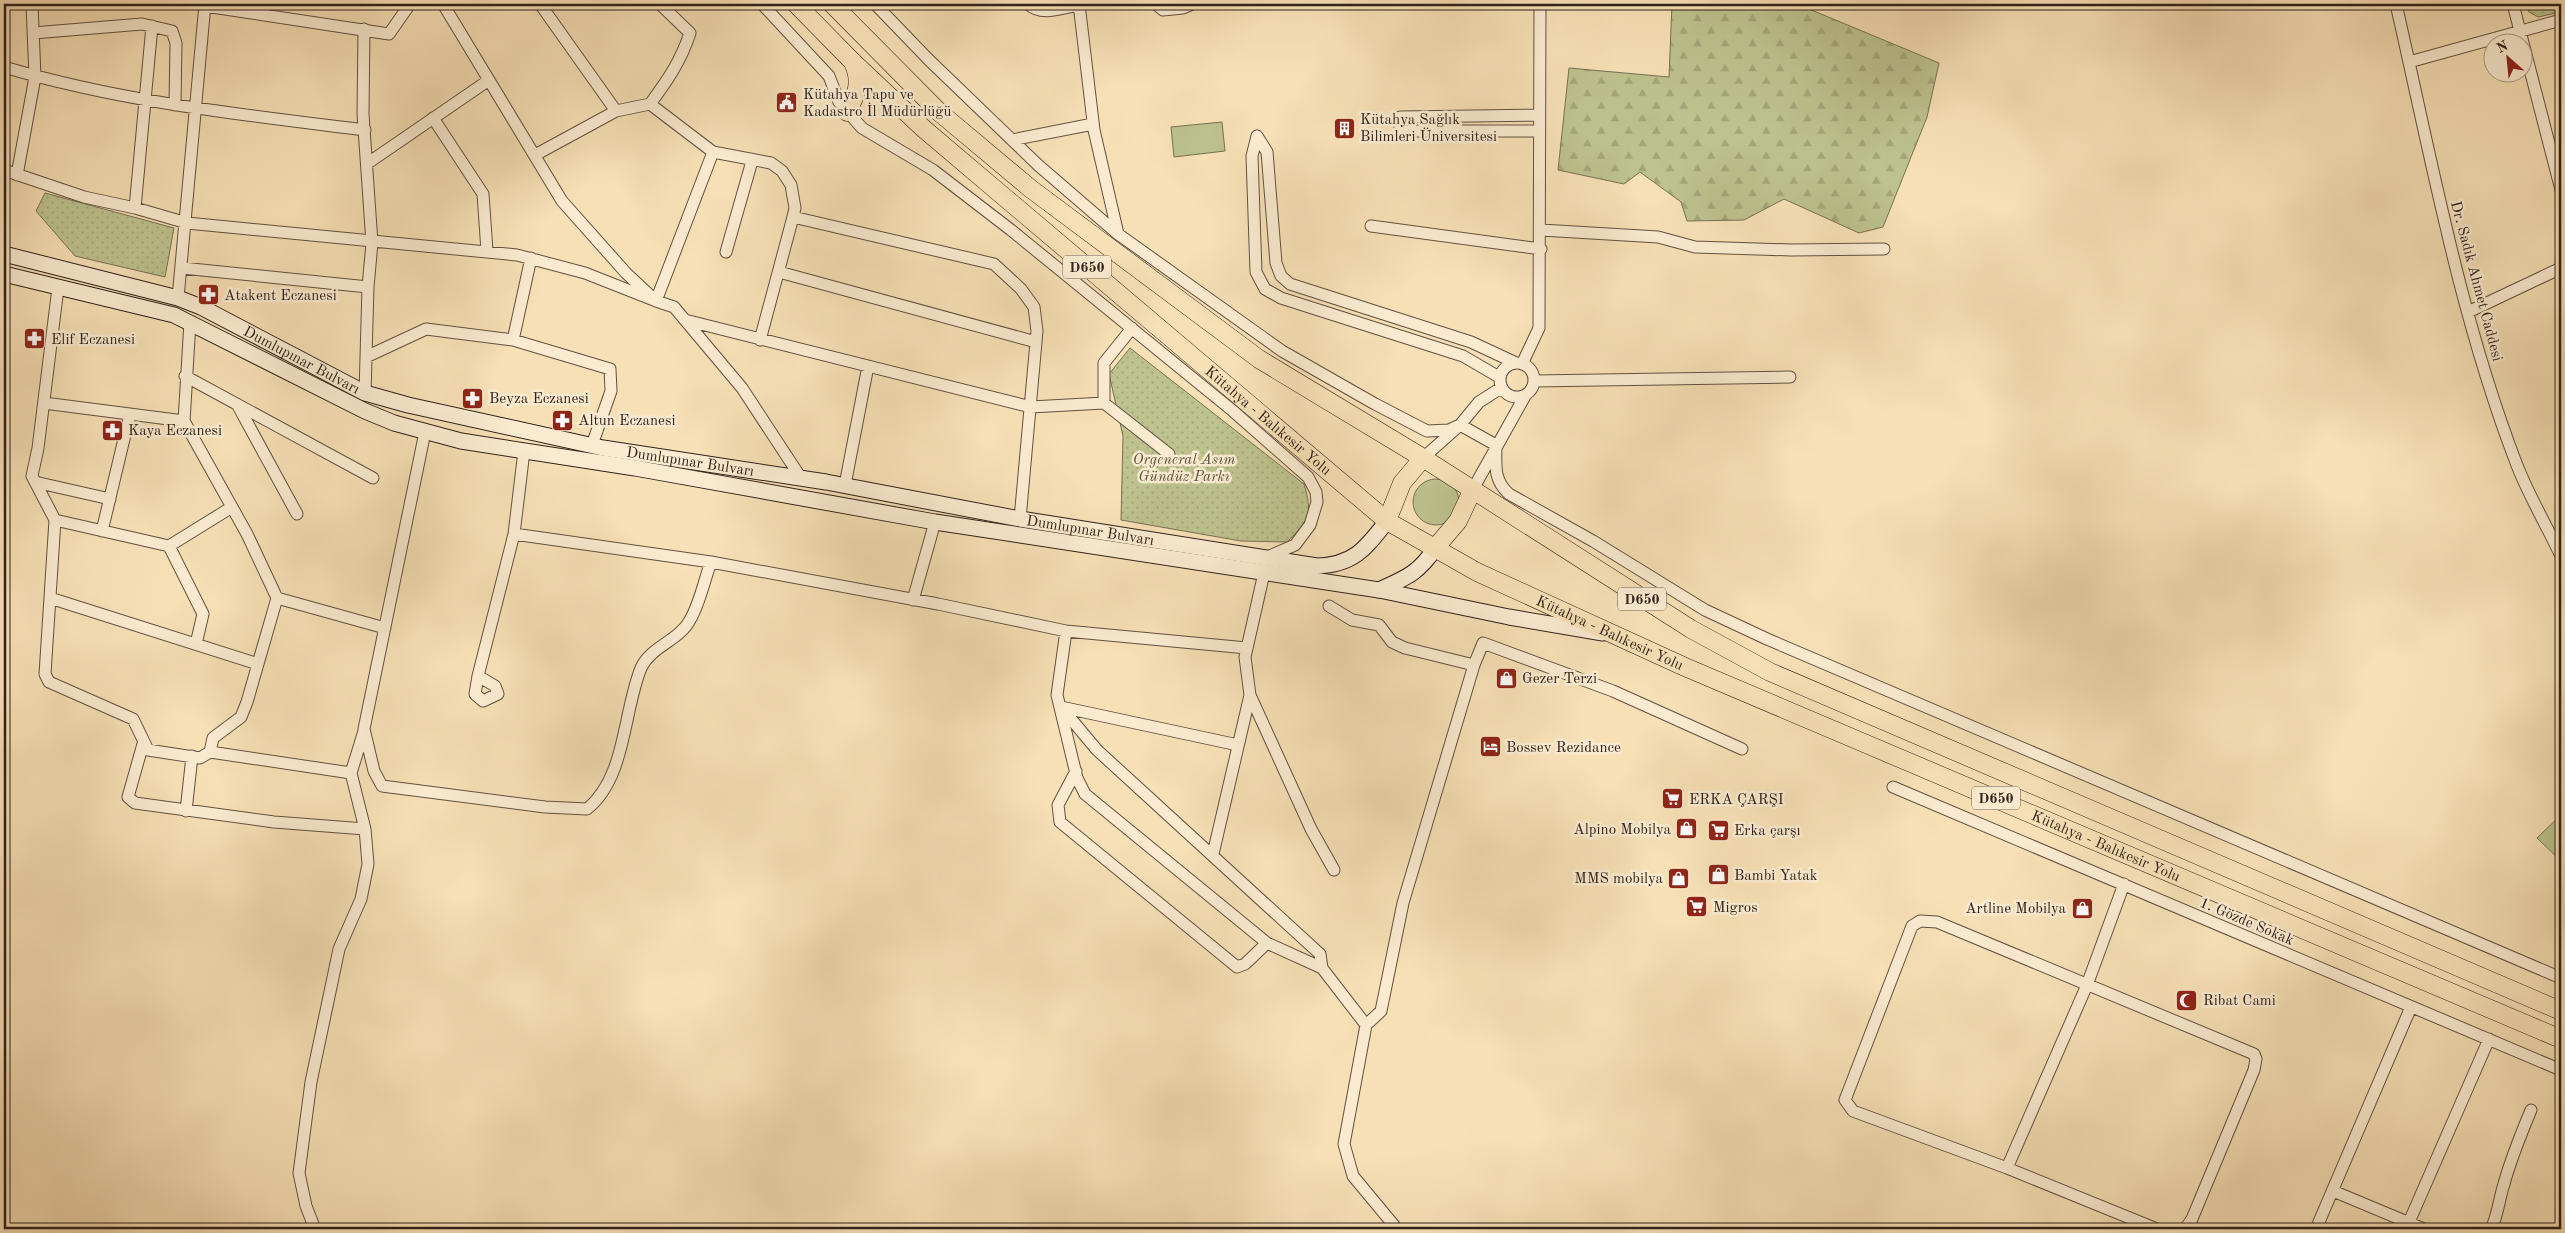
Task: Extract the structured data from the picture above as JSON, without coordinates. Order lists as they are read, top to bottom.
{
  "streets": {
    "highway": ["D650", "Kütahya - Balıkesir Yolu"],
    "main road": ["Dumlupınar Bulvarı"],
    "street": ["Dr. Sadık Ahmet Caddesi", "1. Gözde Sokak"]
  },
  "crossings": [
    ["Dumlupınar Bulvarı", "Kütahya - Balıkesir Yolu"]
  ],
  "parks": ["Orgeneral Asım Gündüz Parkı"],
  "places": {
    "public building": ["Kütahya Tapu ve Kadastro İl Müdürlüğü"],
    "building": ["Kütahya Sağlık Bilimleri Üniversitesi"],
    "pharmacy": [
      "Atakent Eczanesi",
      "Elif Eczanesi",
      "Beyza Eczanesi",
      "Altun Eczanesi",
      "Kaya Eczanesi"
    ],
    "shop": [
      "Gezer Terzi",
      "Alpino Mobilya",
      "Bambi Yatak",
      "MMS mobilya",
      "Artline Mobilya"
    ],
    "hotel": ["Bossev Rezidance"],
    "supermarket": ["ERKA ÇARŞI", "Erka çarşı", "Migros"],
    "mosque": ["Ribat Cami"]
  },
  "north": "top left"
}
